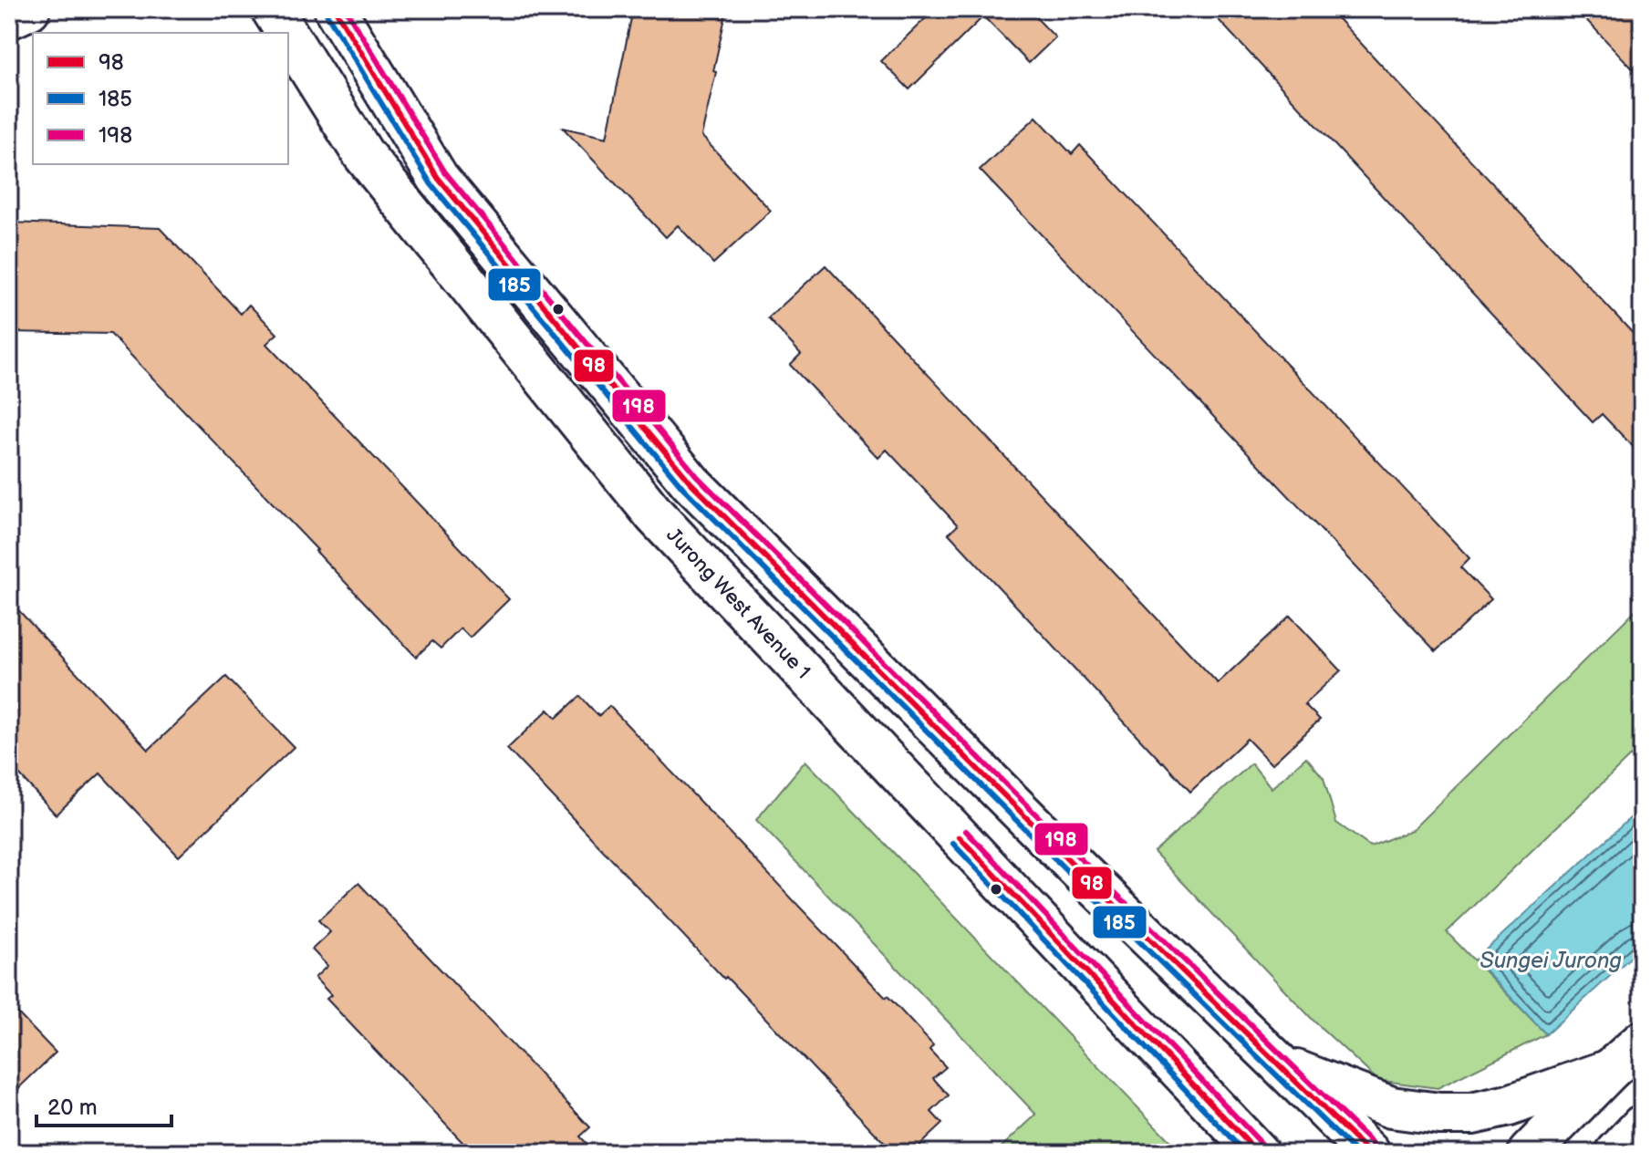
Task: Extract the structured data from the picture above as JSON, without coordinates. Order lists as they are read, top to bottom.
{
  "streets": {
    "street": ["Jurong West Avenue 1"]
  },
  "water": ["Sungei Jurong"],
  "lines": ["transit line 98", "transit line 198", "transit line 185"],
  "legend": ["98", "185", "198"],
  "scale_bar": "20 m"
}
